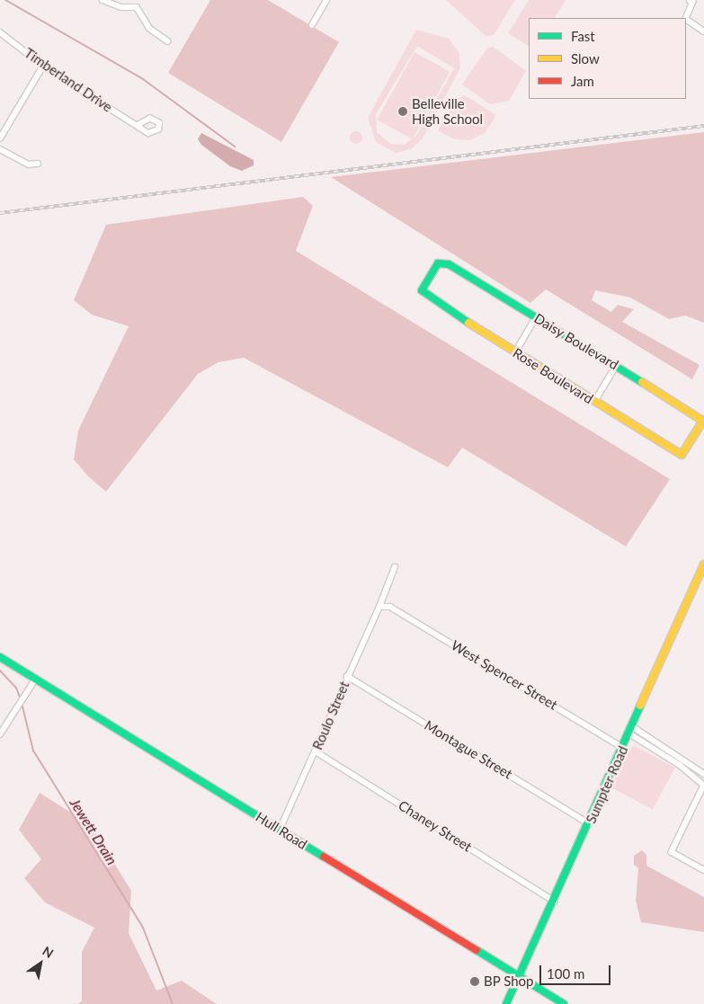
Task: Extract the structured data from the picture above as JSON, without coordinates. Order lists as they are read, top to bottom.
{
  "streets": {
    "street": [
      "Timberland Drive",
      "Daisy Boulevard",
      "Rose Boulevard",
      "West Spencer Street",
      "Roulo Street",
      "Montague Street",
      "Sumpter Road",
      "Chaney Street",
      "Hull Road"
    ]
  },
  "crossings": [
    ["Daisy Boulevard", "Rose Boulevard"],
    ["West Spencer Street", "Roulo Street"],
    ["West Spencer Street", "Sumpter Road"],
    ["Roulo Street", "Montague Street"],
    ["Roulo Street", "Chaney Street"],
    ["Roulo Street", "Hull Road"],
    ["Montague Street", "Sumpter Road"],
    ["Sumpter Road", "Chaney Street"],
    ["Sumpter Road", "Hull Road"]
  ],
  "water": ["Jewett Drain"],
  "places": ["Belleville High School", "BP Shop"],
  "legend": ["Fast", "Slow", "Jam"],
  "scale_bar": "100 m",
  "north": "top right"
}
